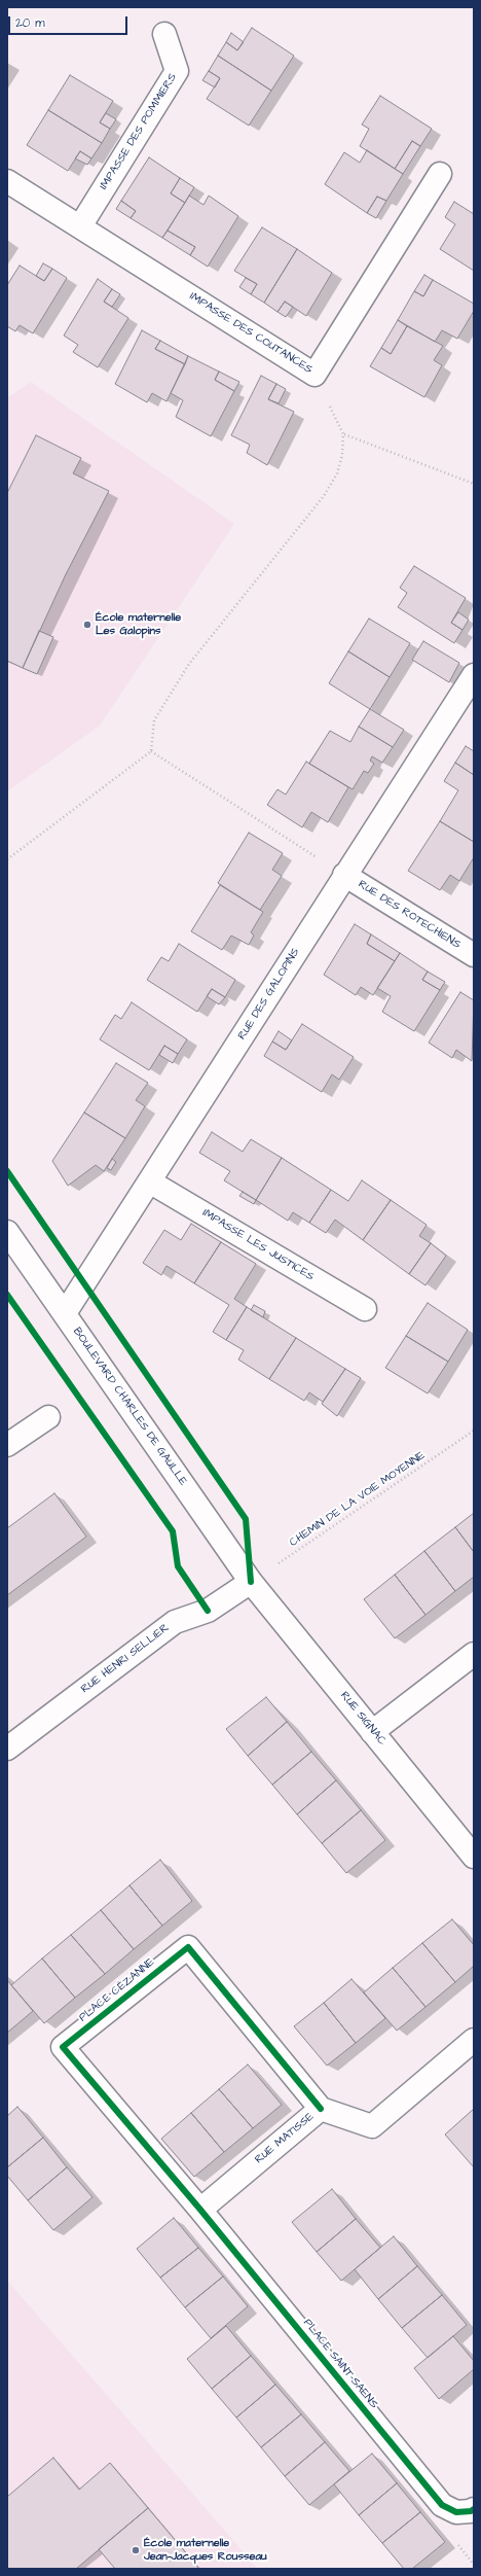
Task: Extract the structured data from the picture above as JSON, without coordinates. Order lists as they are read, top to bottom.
{
  "streets": {
    "street": [
      "IMPASSE DES POMMIERS",
      "IMPASSE DES COUTANCES",
      "RUE DES ROTECHIENS",
      "RUE DES GALOPINS",
      "IMPASSE LES JUSTICES",
      "BOULEVARD CHARLES DE GAULLE",
      "RUE HENRI SELLIER",
      "RUE SIGNAC",
      "PLACE CÉZANNE",
      "RUE MATISSE",
      "PLACE SAINT-SAENS"
    ],
    "path": ["CHEMIN DE LA VOIE MOYENNE"]
  },
  "crossings": [
    ["IMPASSE DES POMMIERS", "IMPASSE DES COUTANCES"],
    ["RUE DES ROTECHIENS", "RUE DES GALOPINS"],
    ["RUE DES GALOPINS", "IMPASSE LES JUSTICES"],
    ["RUE DES GALOPINS", "BOULEVARD CHARLES DE GAULLE"],
    ["BOULEVARD CHARLES DE GAULLE", "CHEMIN DE LA VOIE MOYENNE"],
    ["BOULEVARD CHARLES DE GAULLE", "RUE HENRI SELLIER"],
    ["BOULEVARD CHARLES DE GAULLE", "RUE SIGNAC"],
    ["CHEMIN DE LA VOIE MOYENNE", "RUE HENRI SELLIER"],
    ["CHEMIN DE LA VOIE MOYENNE", "RUE SIGNAC"],
    ["RUE HENRI SELLIER", "RUE SIGNAC"],
    ["PLACE CÉZANNE", "RUE MATISSE"],
    ["PLACE CÉZANNE", "PLACE SAINT-SAENS"],
    ["RUE MATISSE", "PLACE SAINT-SAENS"]
  ],
  "places": ["École maternelle Les Galopins", "École maternelle Jean-Jacques Rousseau"],
  "scale_bar": "20 m"
}
